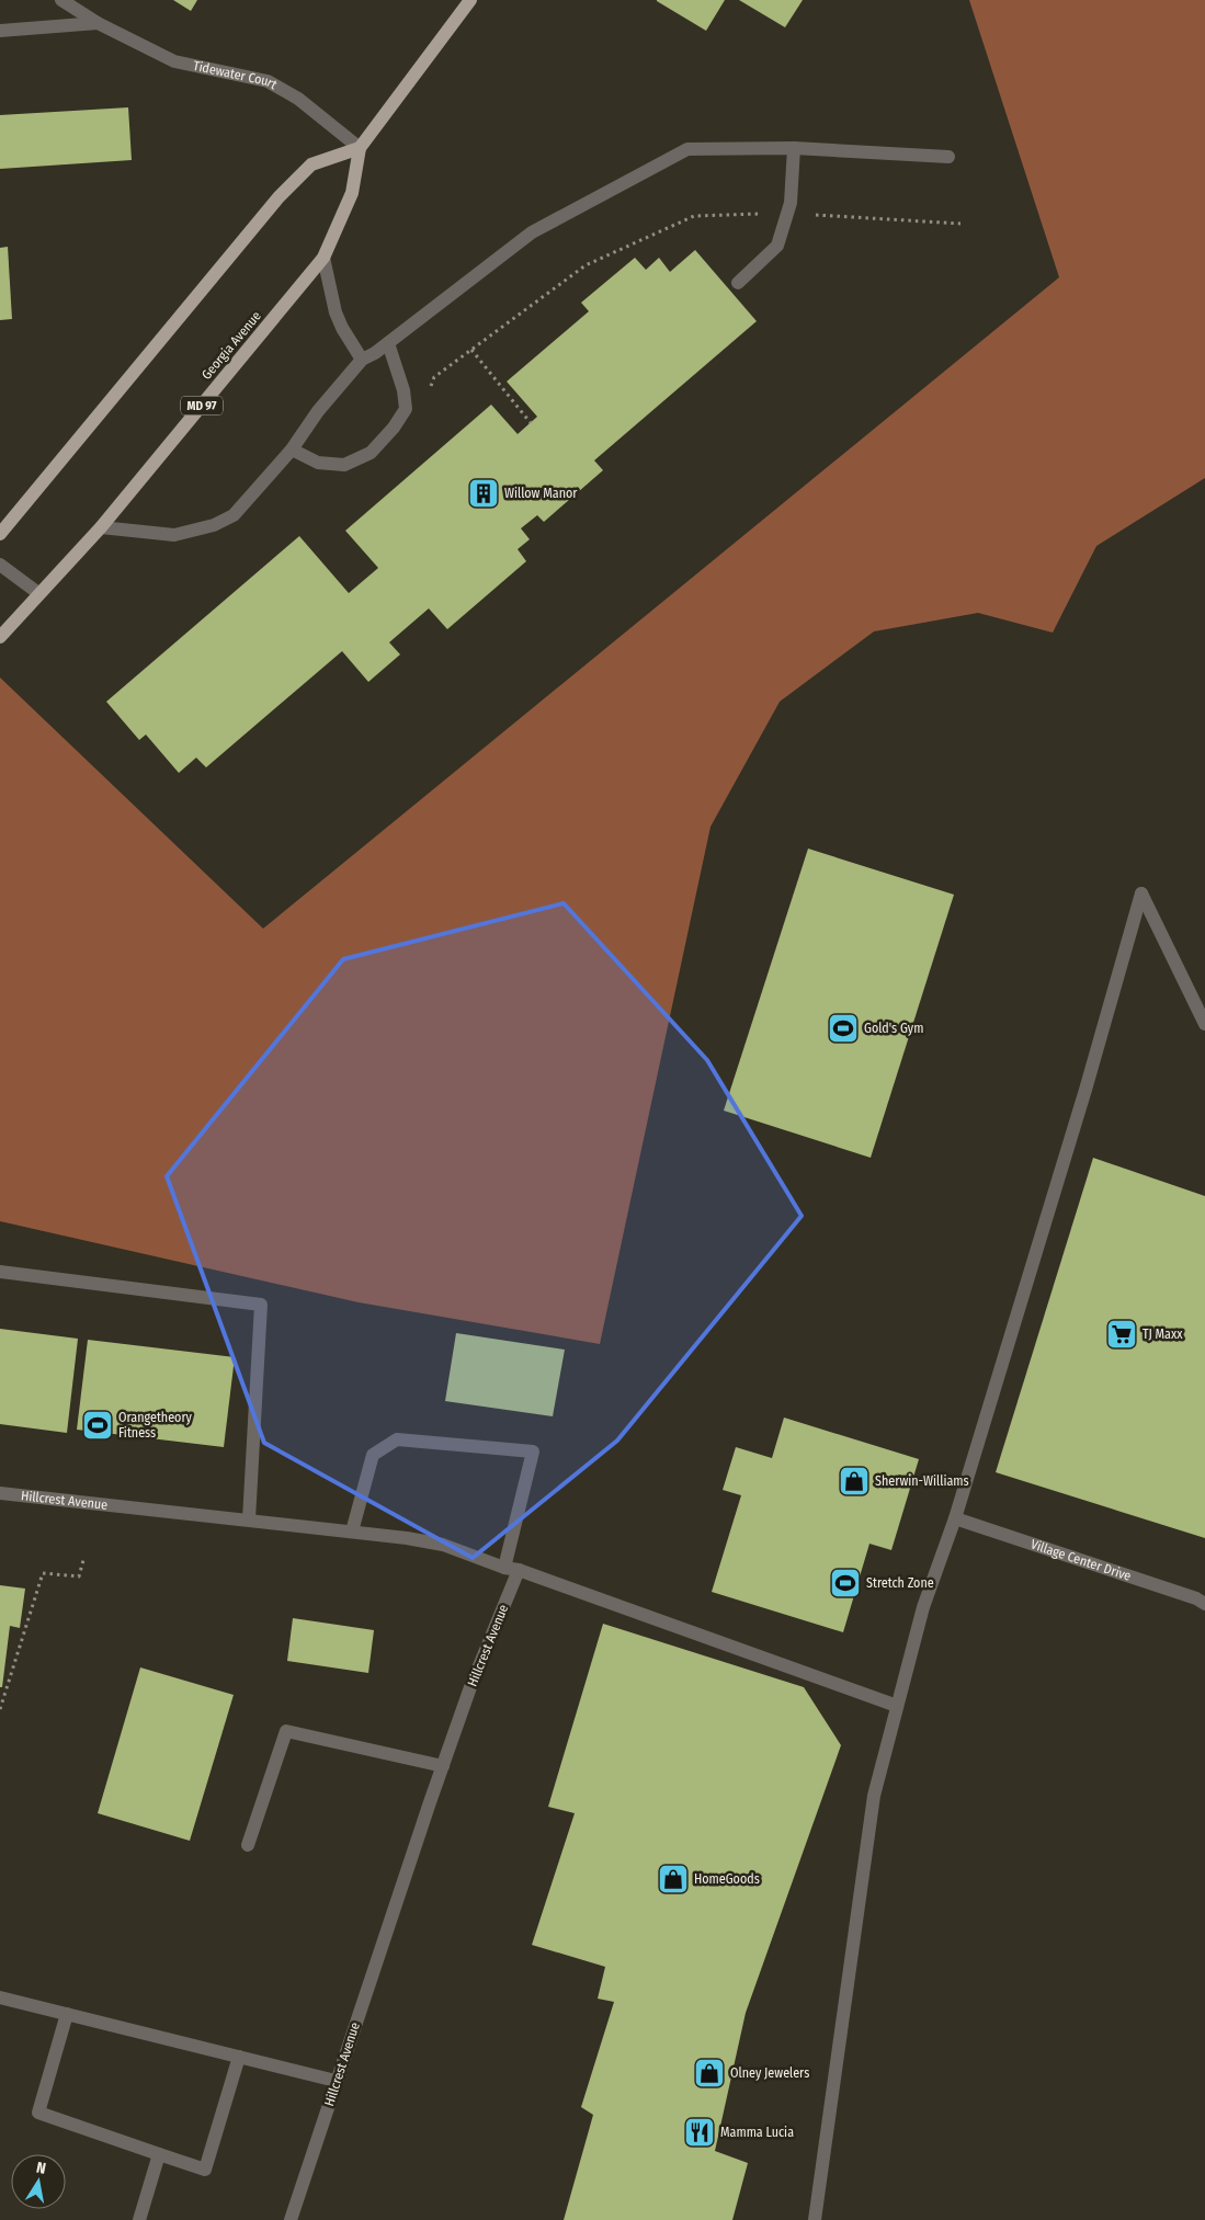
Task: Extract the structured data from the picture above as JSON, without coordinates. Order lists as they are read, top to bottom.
{
  "streets": {
    "main road": ["Georgia Avenue", "MD 97"],
    "street": ["Tidewater Court", "Hillcrest Avenue", "Village Center Drive"]
  },
  "crossings": [
    ["Tidewater Court", "Georgia Avenue"]
  ],
  "places": {
    "building": ["Willow Manor"],
    "sports": ["Gold's Gym", "Orangetheory Fitness", "Stretch Zone"],
    "supermarket": ["TJ Maxx"],
    "shop": ["Sherwin-Williams", "HomeGoods", "Olney Jewelers"],
    "restaurant": ["Mamma Lucia"]
  },
  "north": "top"
}
